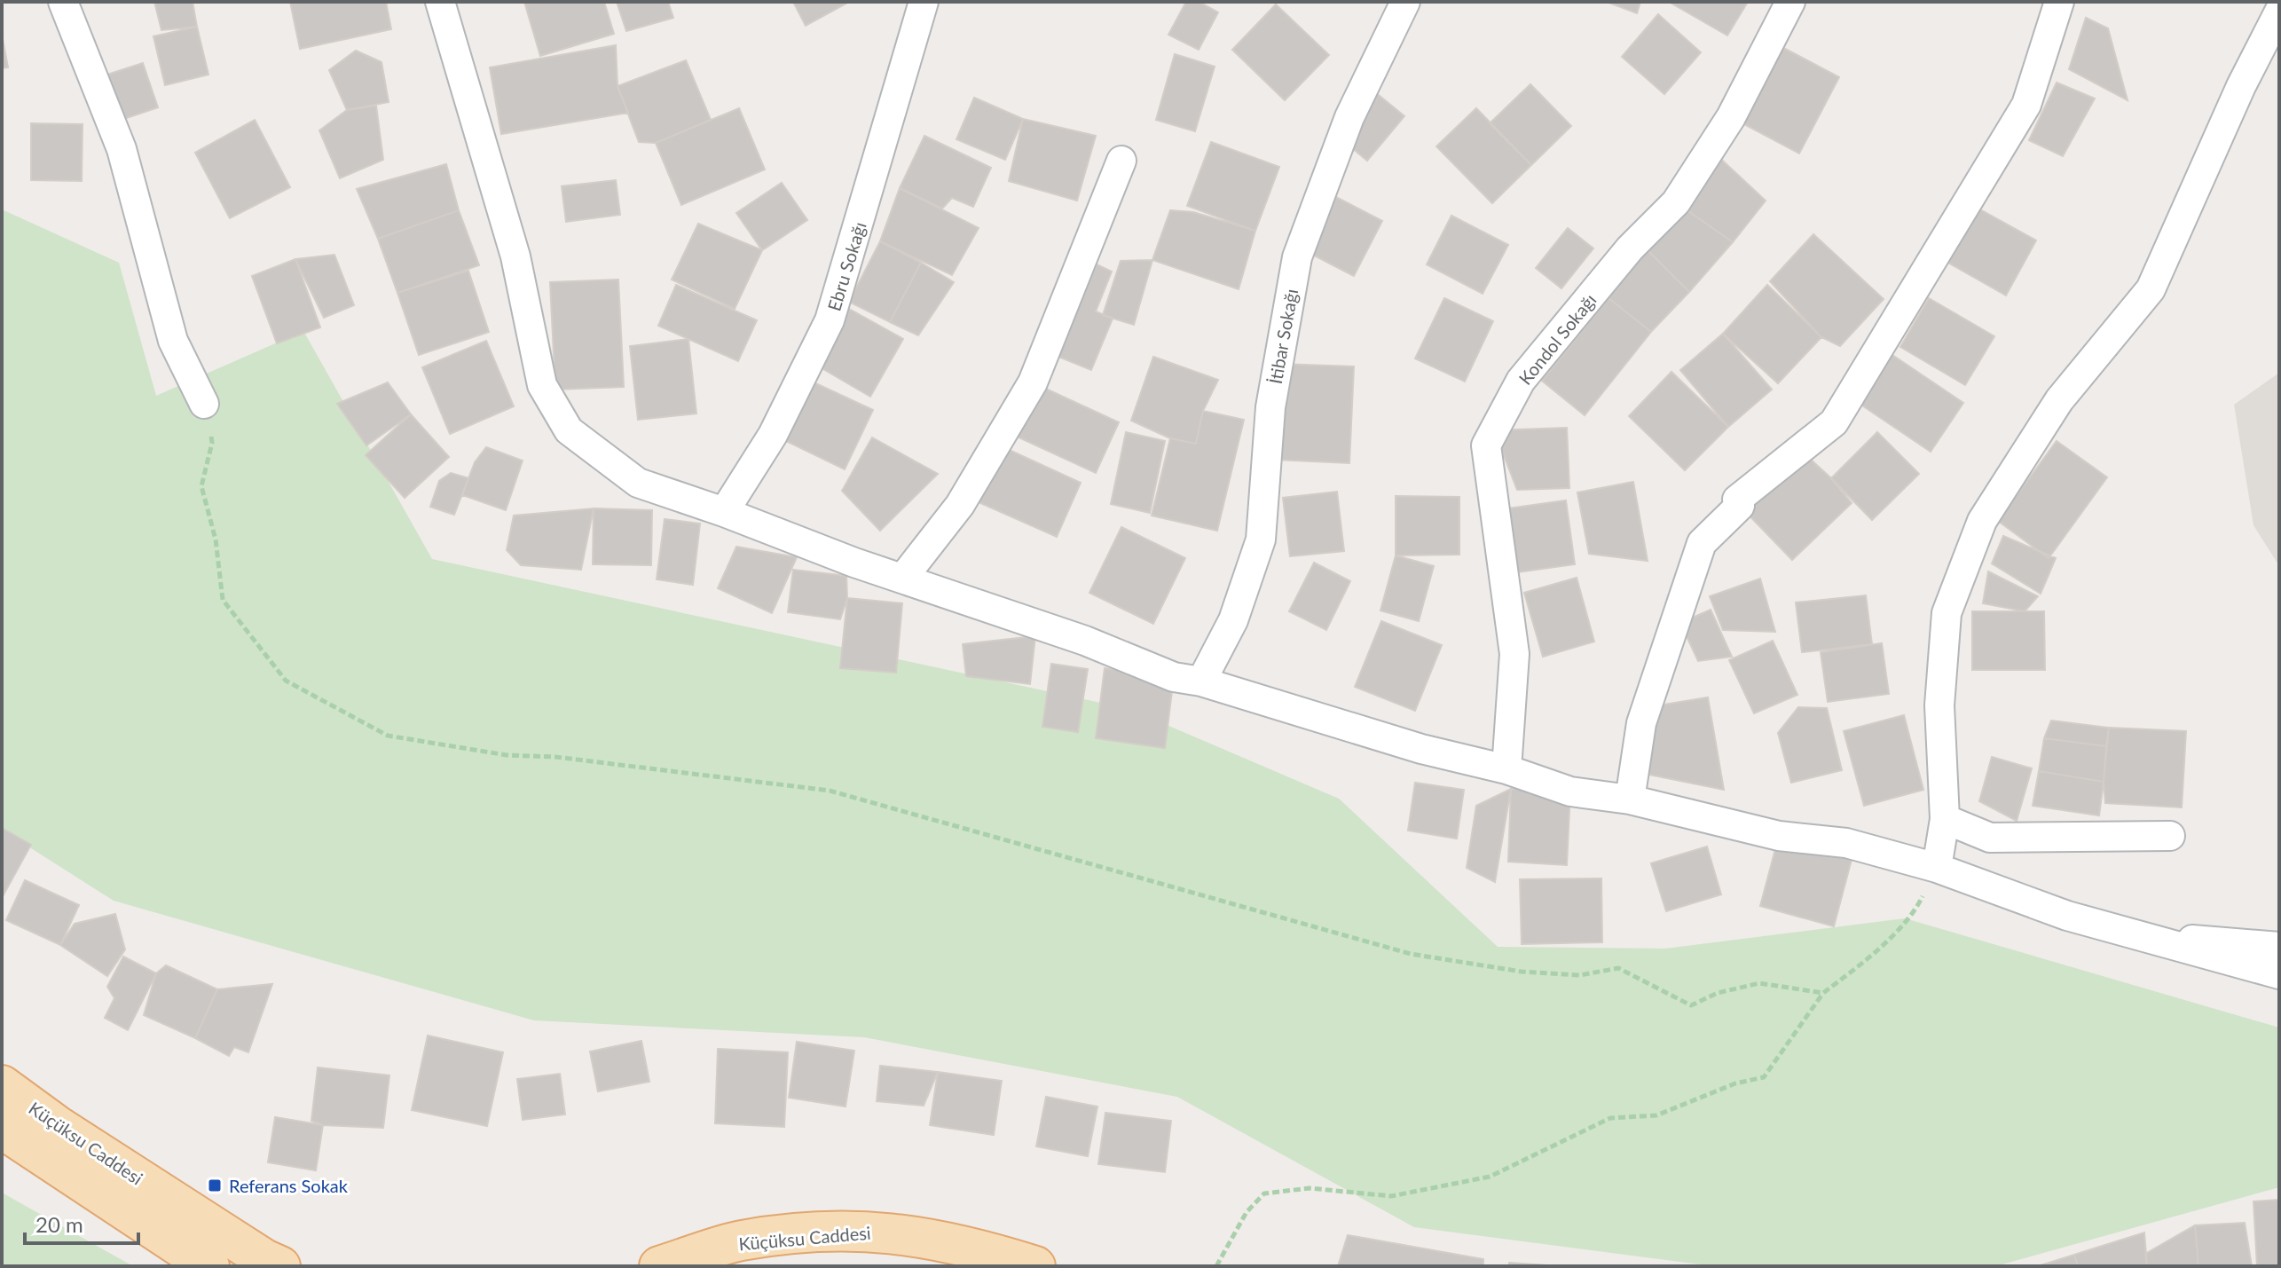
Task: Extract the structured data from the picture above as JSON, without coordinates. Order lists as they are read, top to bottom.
{
  "streets": {
    "main road": ["Küçüksu Caddesi"],
    "street": ["Ebru Sokağı", "İtibar Sokağı", "Kondol Sokağı"]
  },
  "places": {
    "transit": ["Referans Sokak"]
  },
  "scale_bar": "20 m"
}
